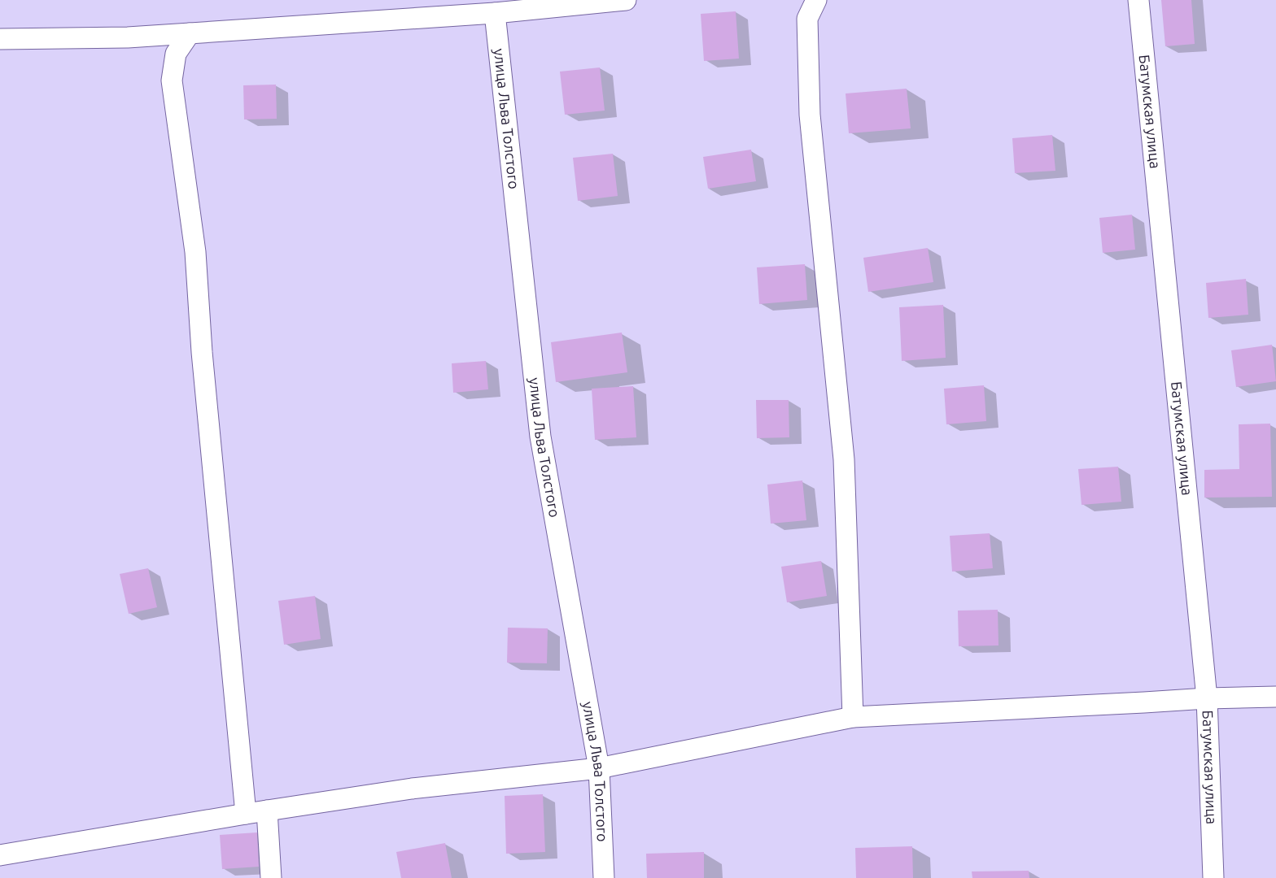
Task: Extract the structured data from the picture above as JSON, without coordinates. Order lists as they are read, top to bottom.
{
  "streets": {
    "street": ["Батумская улица", "улица Льва Толстого"]
  }
}
